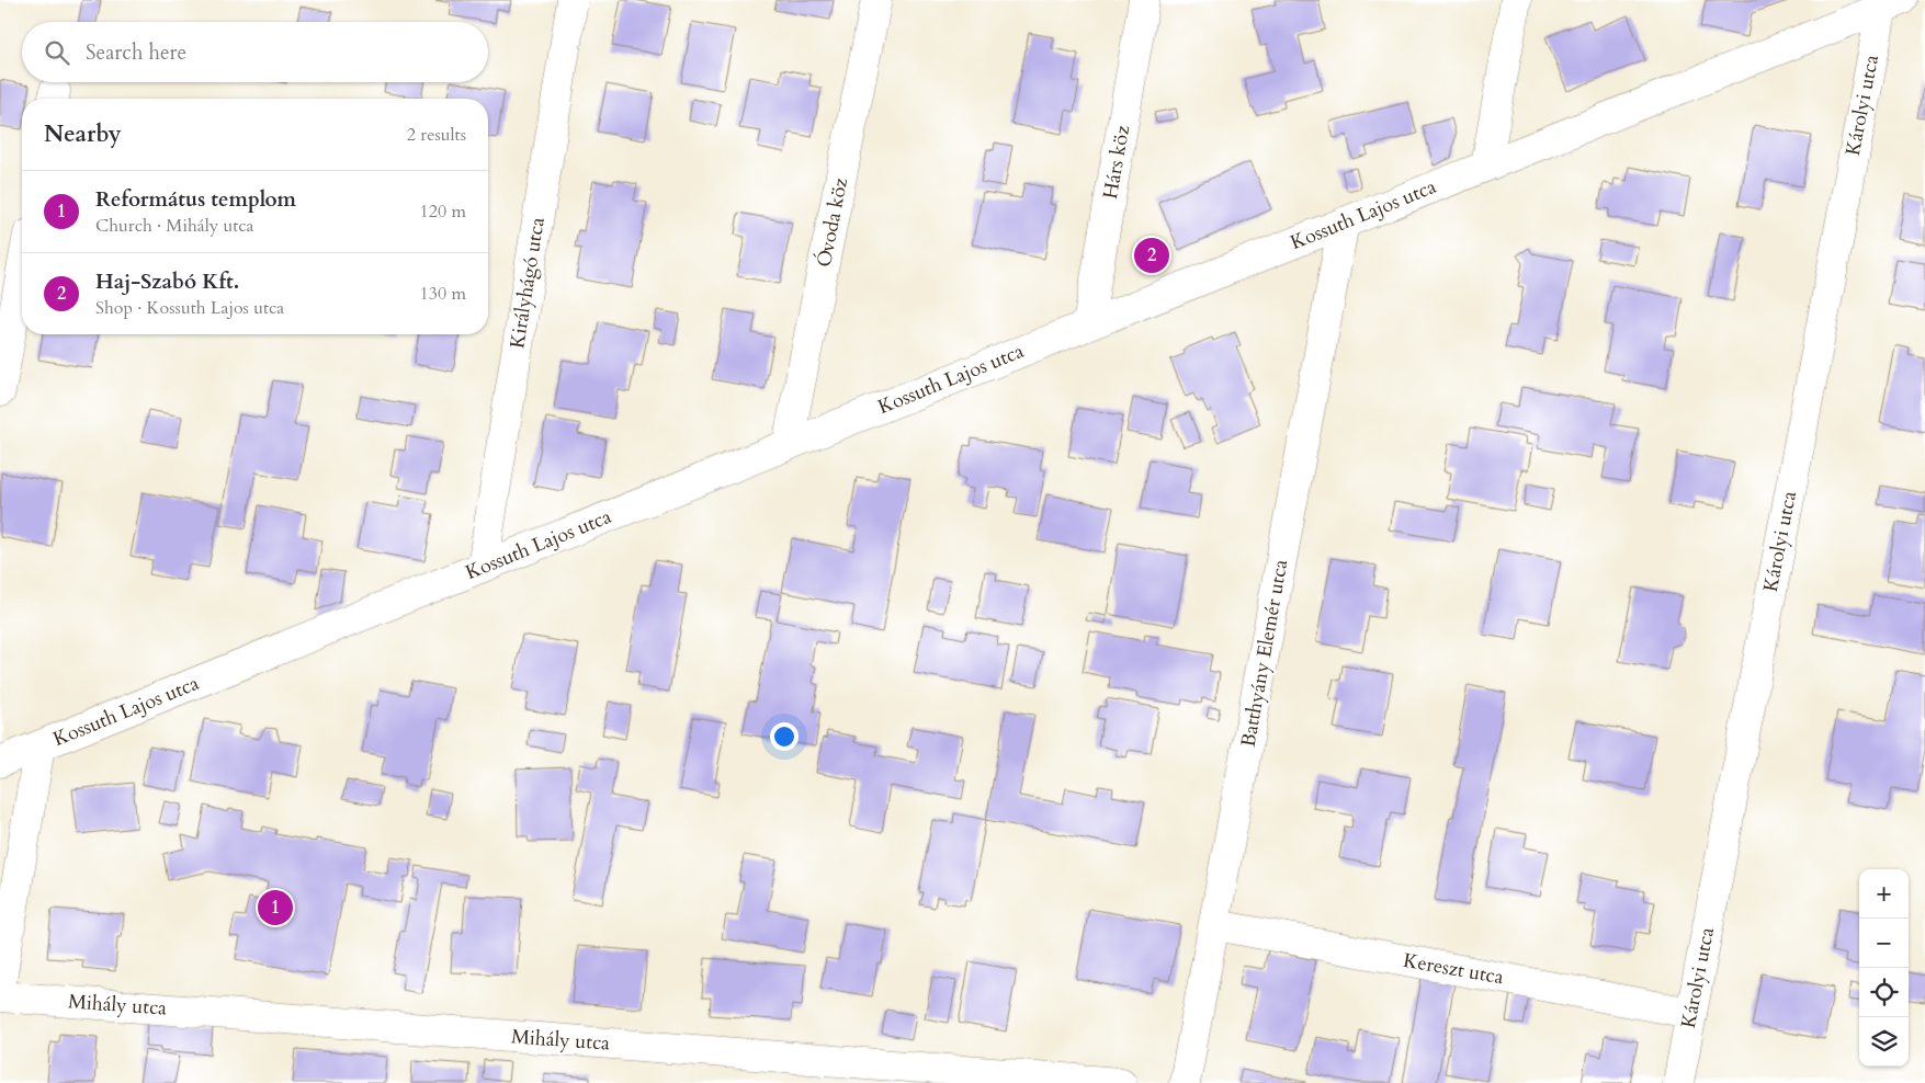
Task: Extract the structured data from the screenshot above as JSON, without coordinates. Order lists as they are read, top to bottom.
{
  "streets": {
    "street": [
      "Károlyi utca",
      "Hárs köz",
      "Kossuth Lajos utca",
      "Óvoda köz",
      "Királyhágó utca",
      "Batthyány Elemér utca",
      "Kereszt utca",
      "Mihály utca"
    ]
  },
  "crossings": [
    ["Károlyi utca", "Kossuth Lajos utca"],
    ["Károlyi utca", "Kereszt utca"],
    ["Hárs köz", "Kossuth Lajos utca"],
    ["Kossuth Lajos utca", "Óvoda köz"],
    ["Kossuth Lajos utca", "Királyhágó utca"],
    ["Kossuth Lajos utca", "Batthyány Elemér utca"],
    ["Batthyány Elemér utca", "Kereszt utca"]
  ],
  "page": {
    "search": "Search here",
    "heading": ["Nearby", "2 results"],
    "list": [
      {
        "mark": "1",
        "name": "Református templom",
        "note": "Church · Mihály utca",
        "value": "120 m"
      },
      {
        "mark": "2",
        "name": "Haj-Szabó Kft.",
        "note": "Shop · Kossuth Lajos utca",
        "value": "130 m"
      }
    ],
    "pins": ["2", "1"],
    "map_buttons": ["+", "−"]
  }
}
